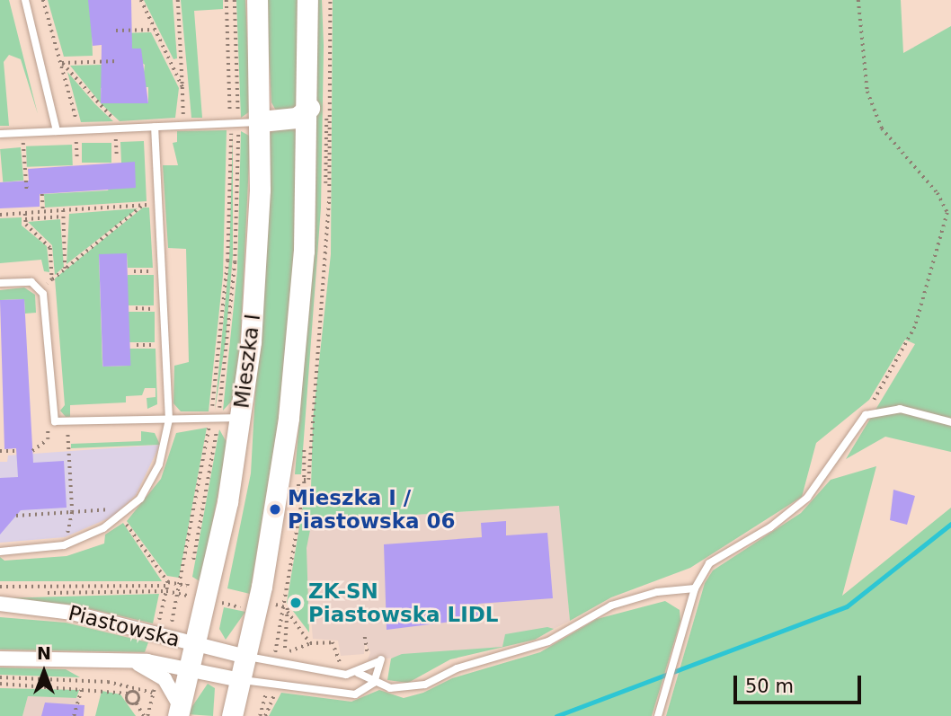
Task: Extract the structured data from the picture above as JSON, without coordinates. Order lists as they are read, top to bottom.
{
  "streets": {
    "street": ["Mieszka I", "Piastowska"]
  },
  "crossings": [
    ["Mieszka I", "Piastowska"]
  ],
  "places": ["Mieszka I / Piastowska 06", "ZK-SN Piastowska LIDL"],
  "scale_bar": "50 m",
  "north": "top"
}
